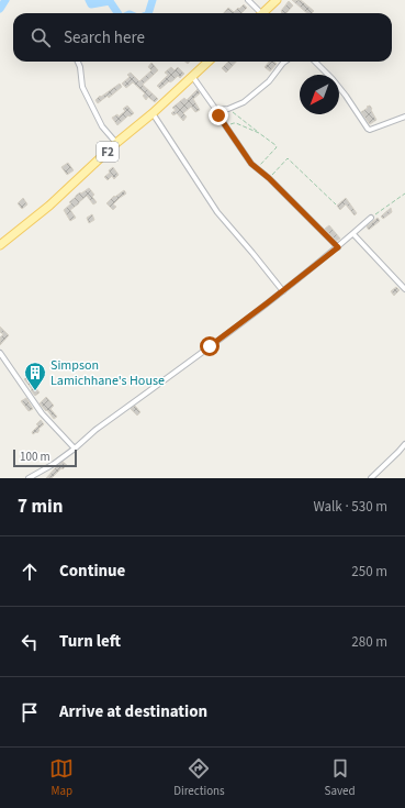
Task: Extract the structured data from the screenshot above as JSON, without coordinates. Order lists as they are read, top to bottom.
{
  "streets": {
    "main road": ["F2"]
  },
  "places": {
    "building": ["Simpson Lamichhane's House"]
  },
  "scale_bar": "100 m",
  "north": "bottom left",
  "page": {
    "search": "Search here",
    "scale": "100 m",
    "heading": ["7 min", "Walk · 530 m"],
    "list": [
      ["Continue", "250 m"],
      ["Turn left", "280 m"],
      "Arrive at destination"
    ],
    "nav": ["Map", "Directions", "Saved"]
  }
}
